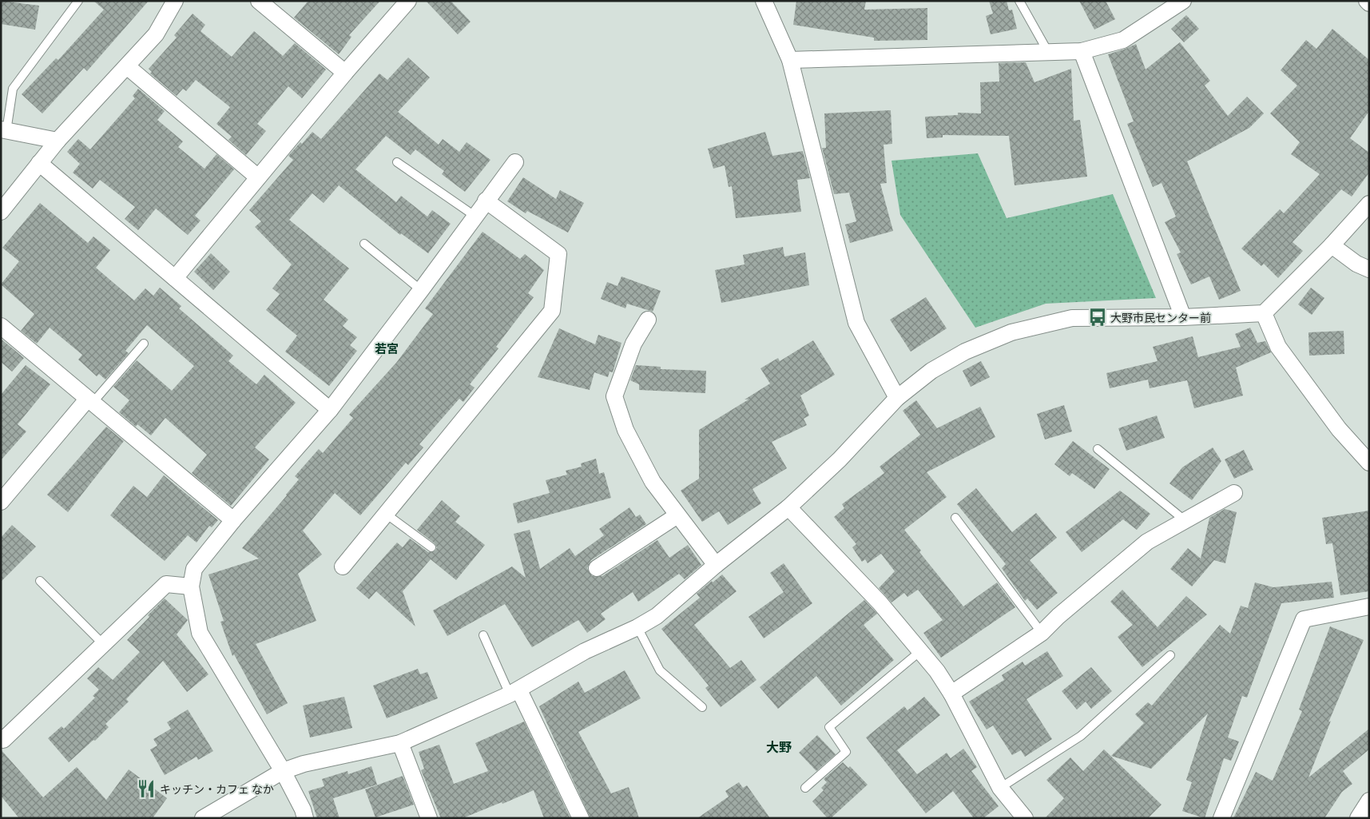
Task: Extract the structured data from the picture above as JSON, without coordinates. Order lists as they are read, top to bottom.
{
  "districts": ["若宮", "大野"],
  "places": {
    "bus stop": ["大野市民センター前"],
    "restaurant": ["キッチン・カフェ なか"]
  }
}
